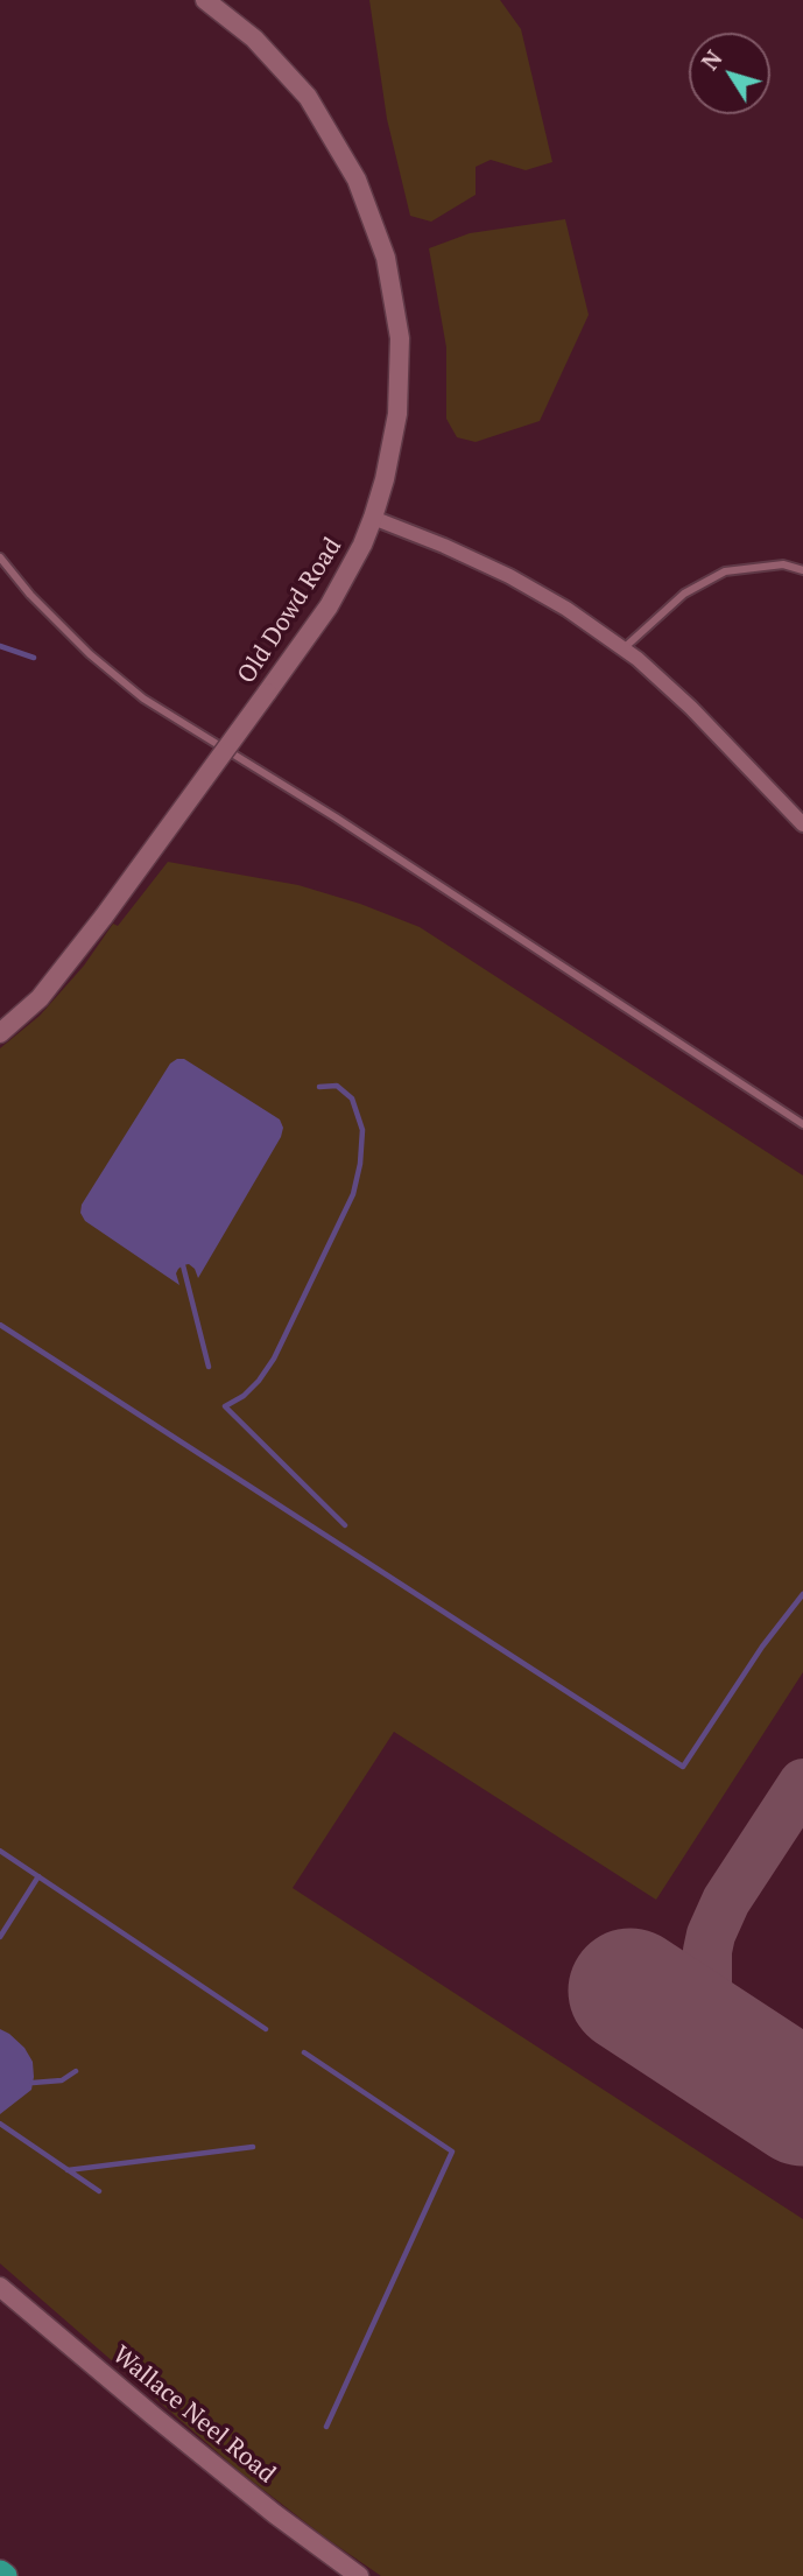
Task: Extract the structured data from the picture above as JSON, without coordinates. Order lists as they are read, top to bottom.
{
  "streets": {
    "street": ["Old Dowd Road", "Wallace Neel Road"]
  },
  "north": "top left"
}
